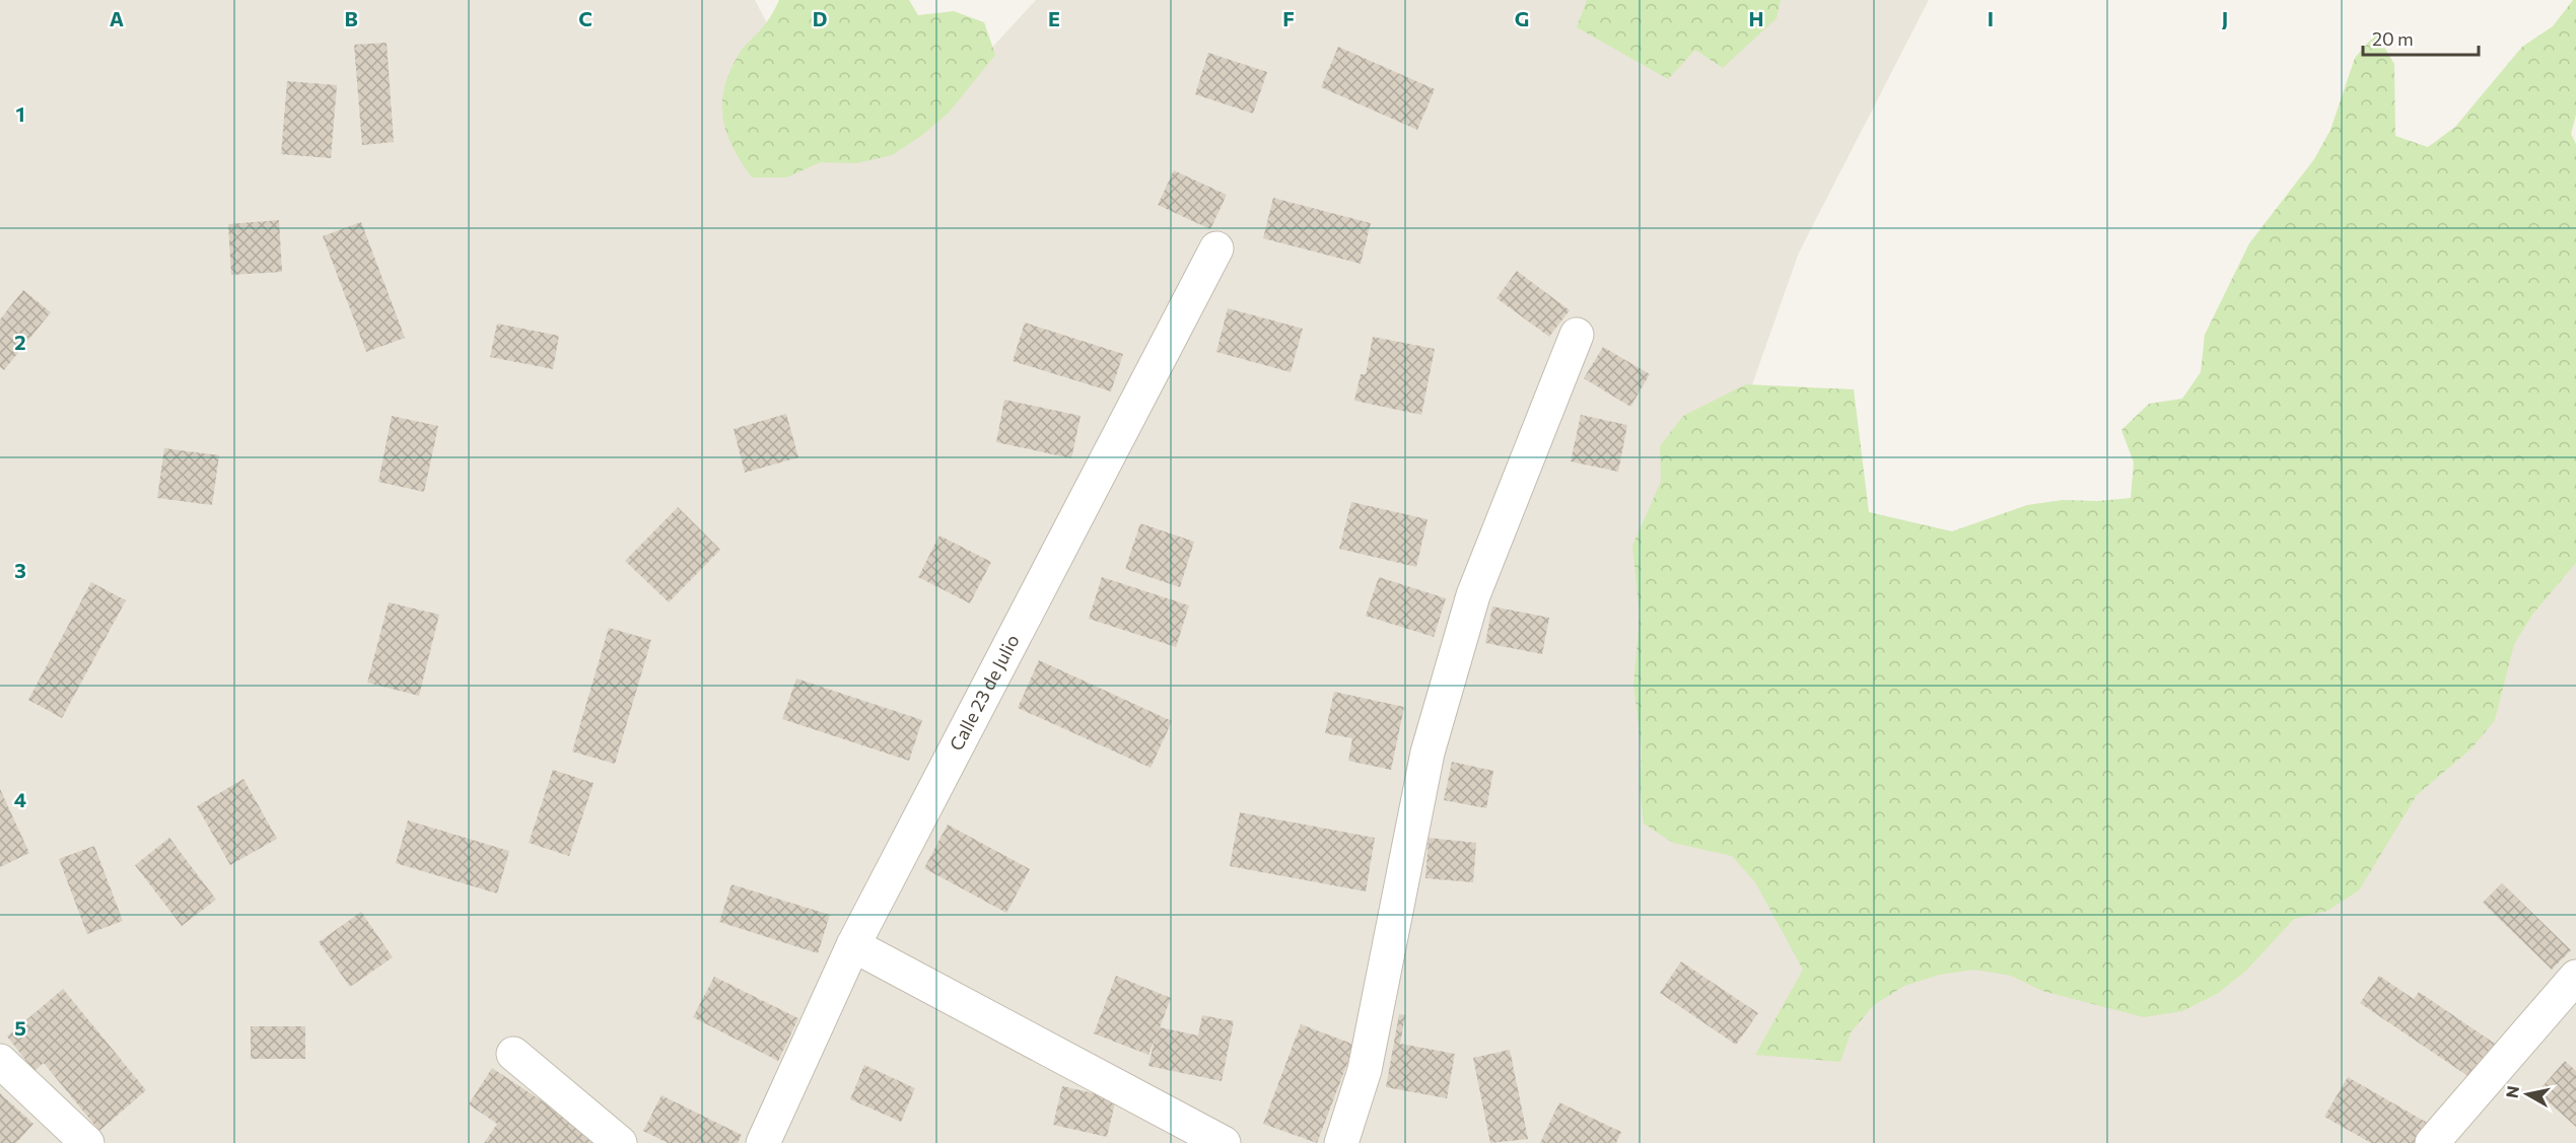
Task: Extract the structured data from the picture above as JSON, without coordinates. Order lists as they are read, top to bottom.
{
  "streets": {
    "street": ["Calle 23 de Julio"]
  },
  "scale_bar": "20 m",
  "north": "left",
  "grid": {
    "columns": [
      "A",
      "B",
      "C",
      "D",
      "E",
      "F",
      "G",
      "H",
      "I",
      "J"
    ],
    "rows": [
      "1",
      "2",
      "3",
      "4",
      "5"
    ]
  }
}
